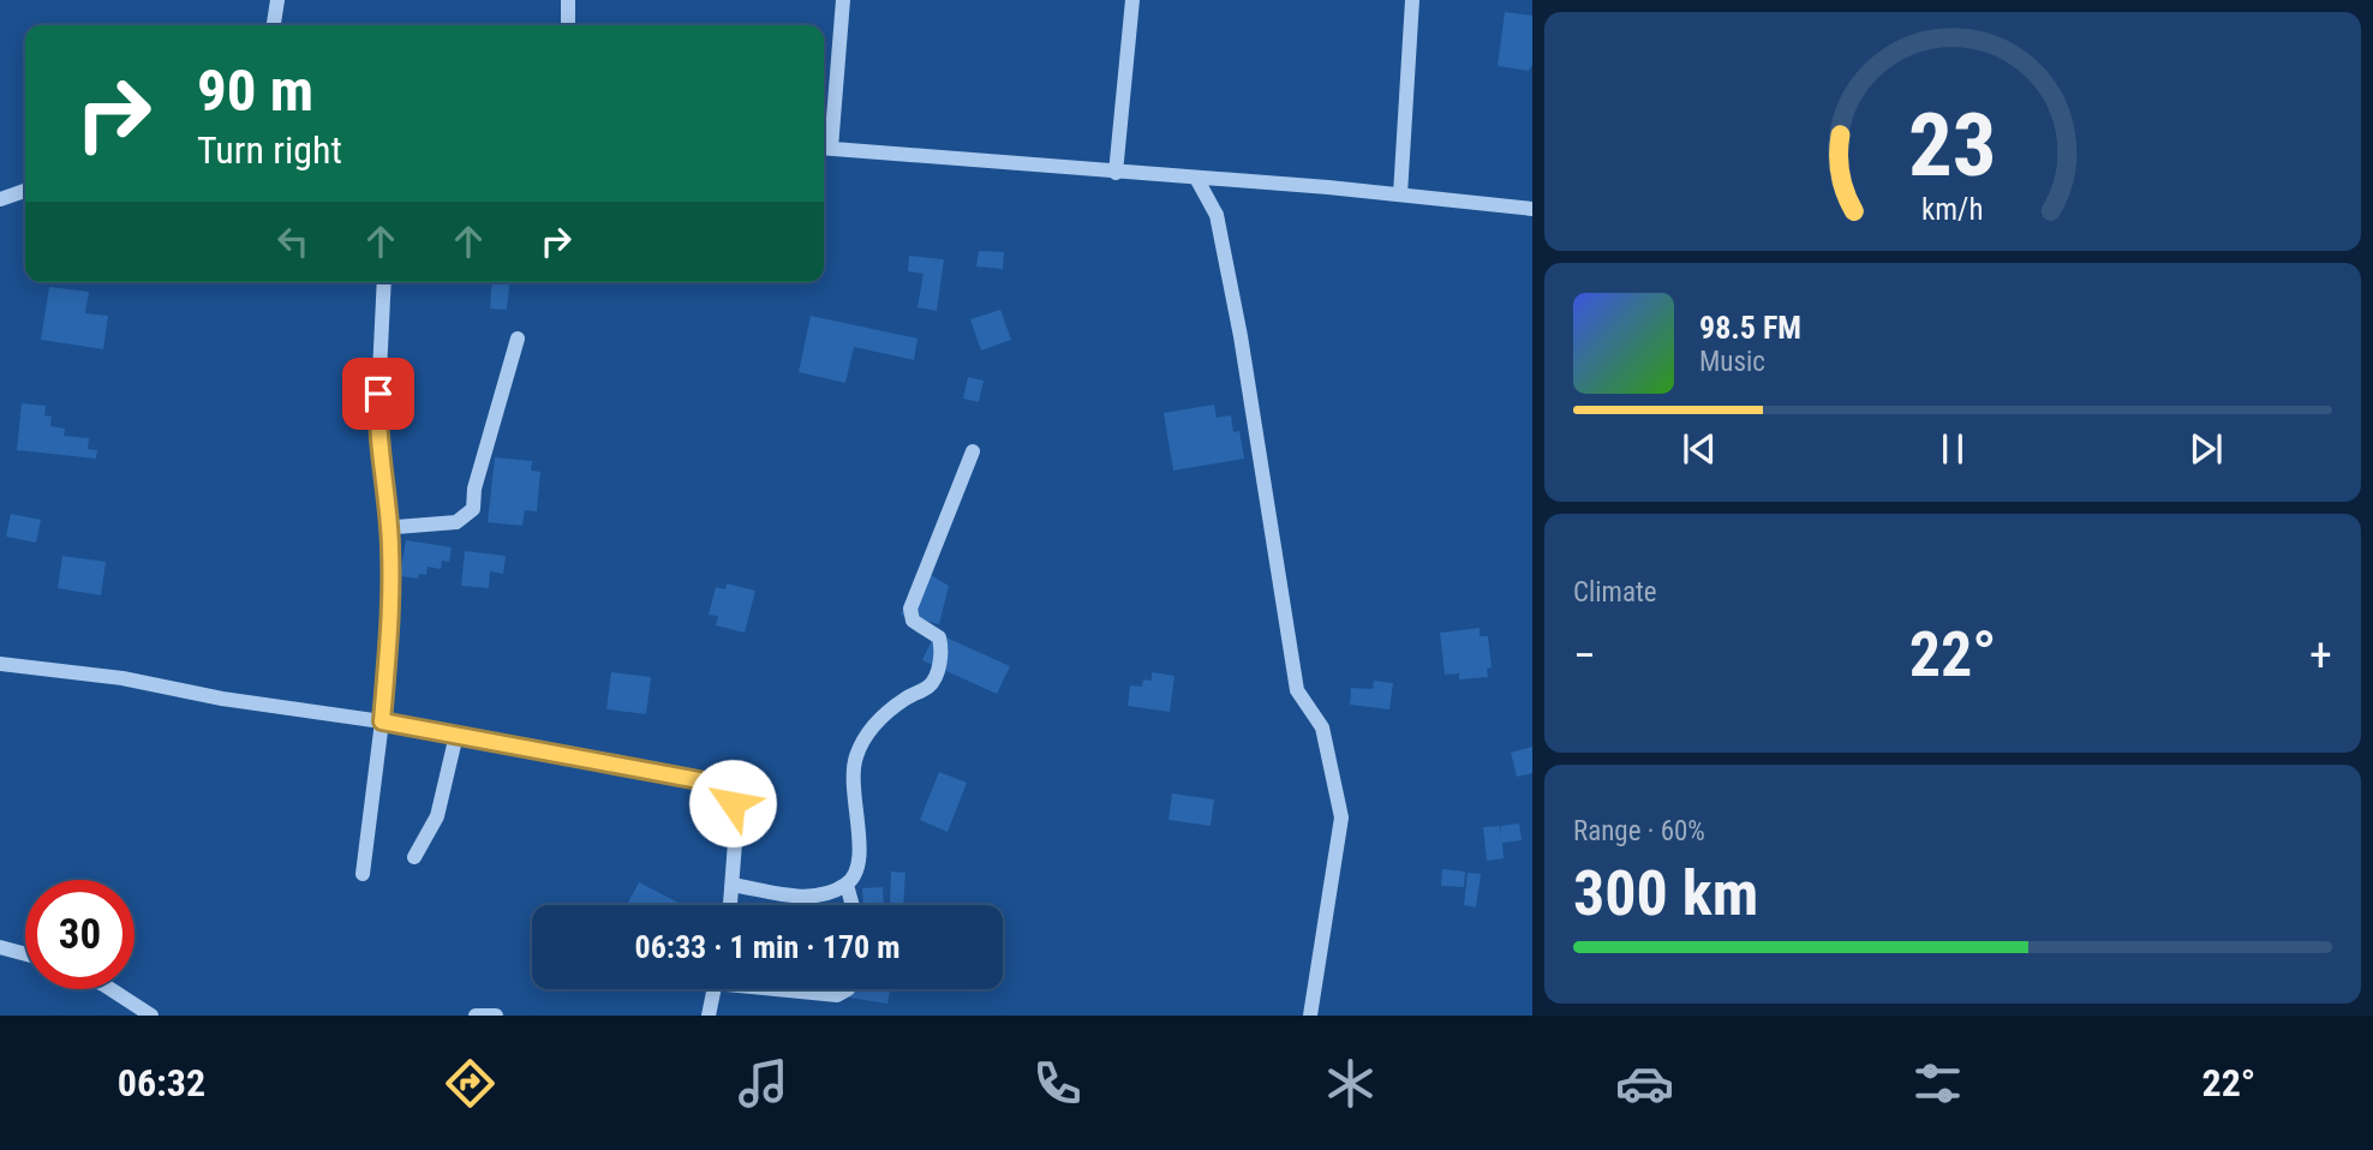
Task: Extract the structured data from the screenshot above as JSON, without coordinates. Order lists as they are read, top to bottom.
{
  "page": {
    "turn": ["90 m", "Turn right"],
    "song": ["98.5 FM", "Music"],
    "tile": [
      "Climate",
      ["Range · 60%", "300 km"]
    ],
    "heat": ["−", "22°", "+"],
    "limit": "30",
    "trip": "06:33 · 1 min · 170 m",
    "tabs": ["06:32", "22°"],
    "gauge": ["23", "km/h"]
  }
}
